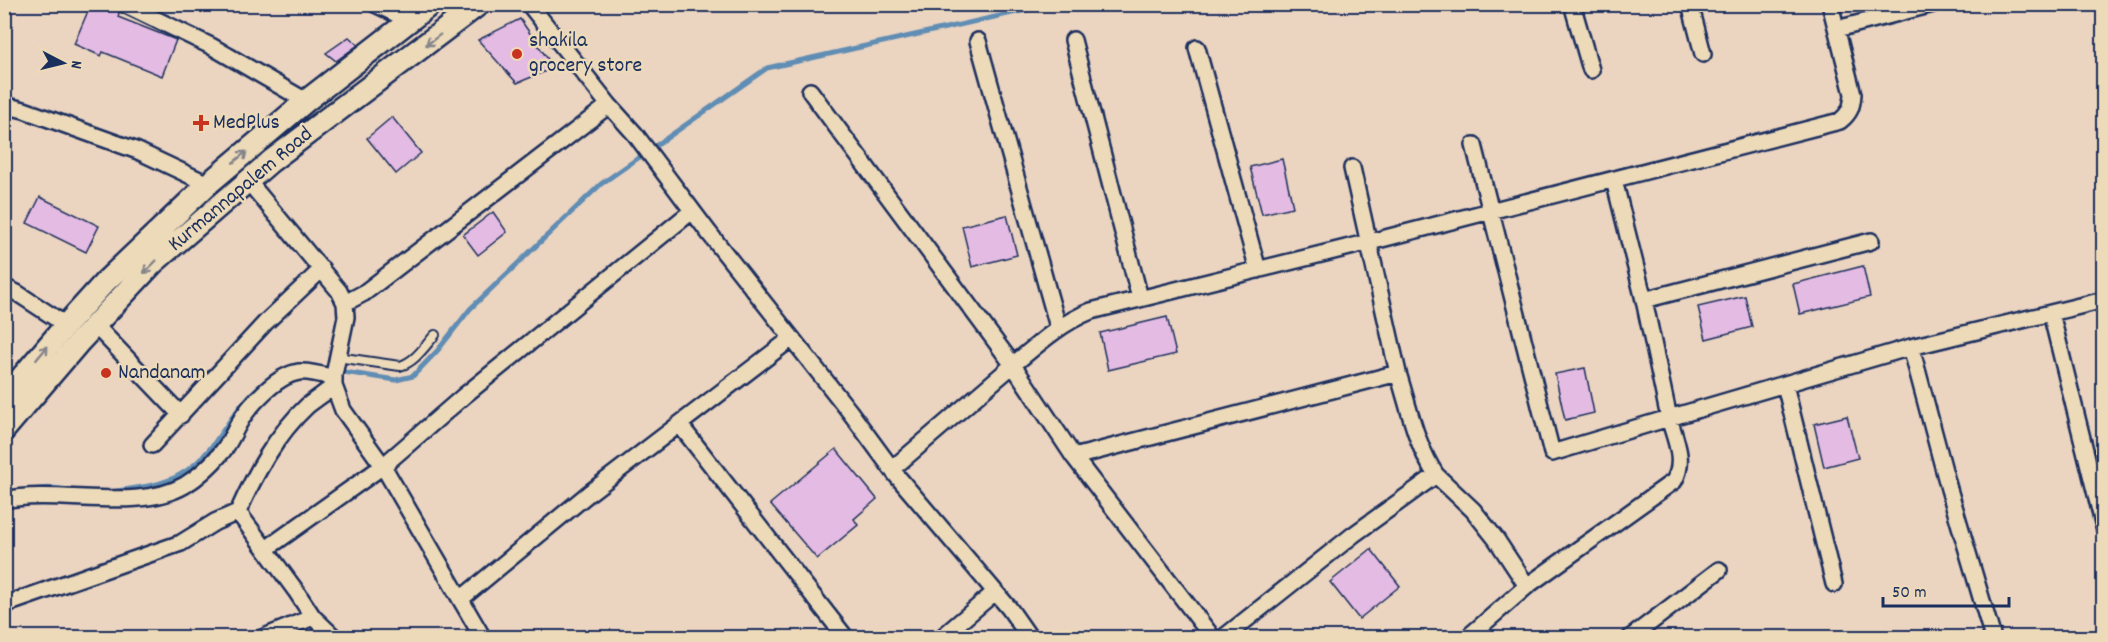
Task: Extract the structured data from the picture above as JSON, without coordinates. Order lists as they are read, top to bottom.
{
  "streets": {
    "main road": ["Kurmannapalem Road"]
  },
  "places": {
    "other": ["shakila grocery store", "Nandanam"],
    "health": ["MedPlus"]
  },
  "scale_bar": "50 m",
  "north": "right"
}
